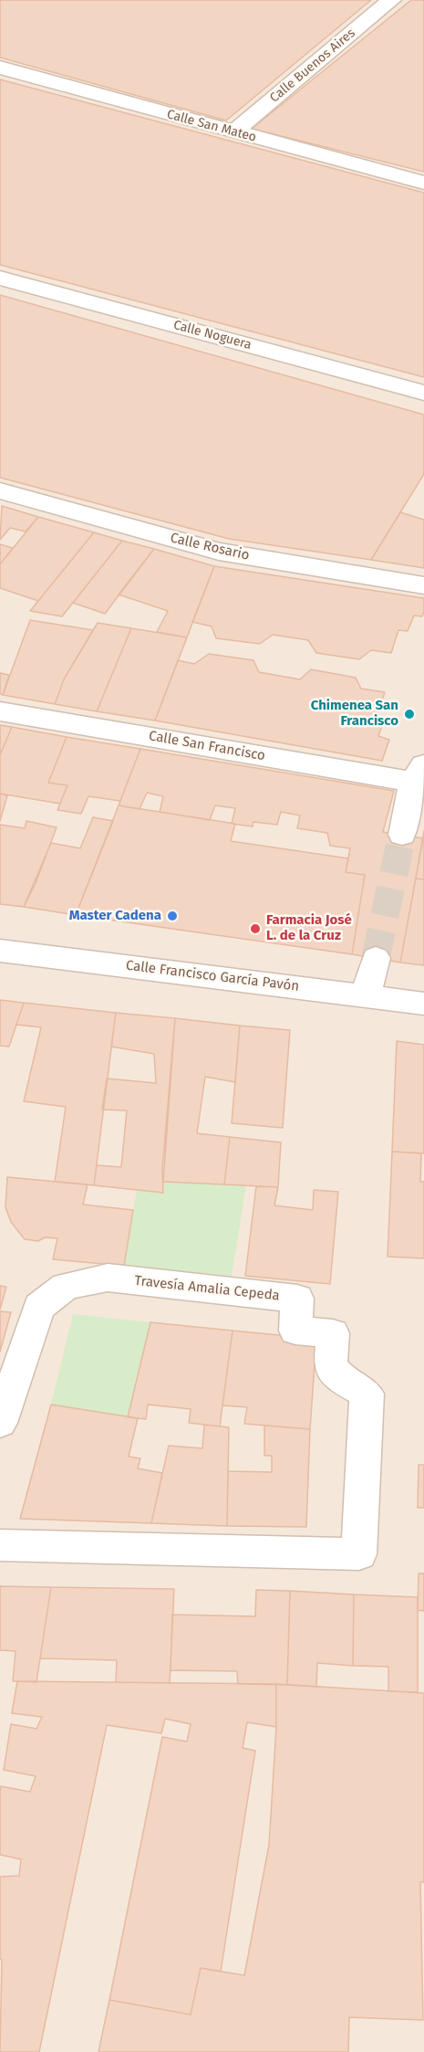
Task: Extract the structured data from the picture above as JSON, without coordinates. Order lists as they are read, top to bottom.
{
  "streets": {
    "street": [
      "Calle Buenos Aires",
      "Calle San Mateo",
      "Calle Noguera",
      "Calle Rosario",
      "Calle San Francisco",
      "Calle Francisco García Pavón",
      "Travesía Amalia Cepeda"
    ]
  },
  "crossings": [
    ["Calle Buenos Aires", "Calle San Mateo"]
  ],
  "places": ["Chimenea San Francisco", "Master Cadena", "Farmacia José L. de la Cruz"]
}
